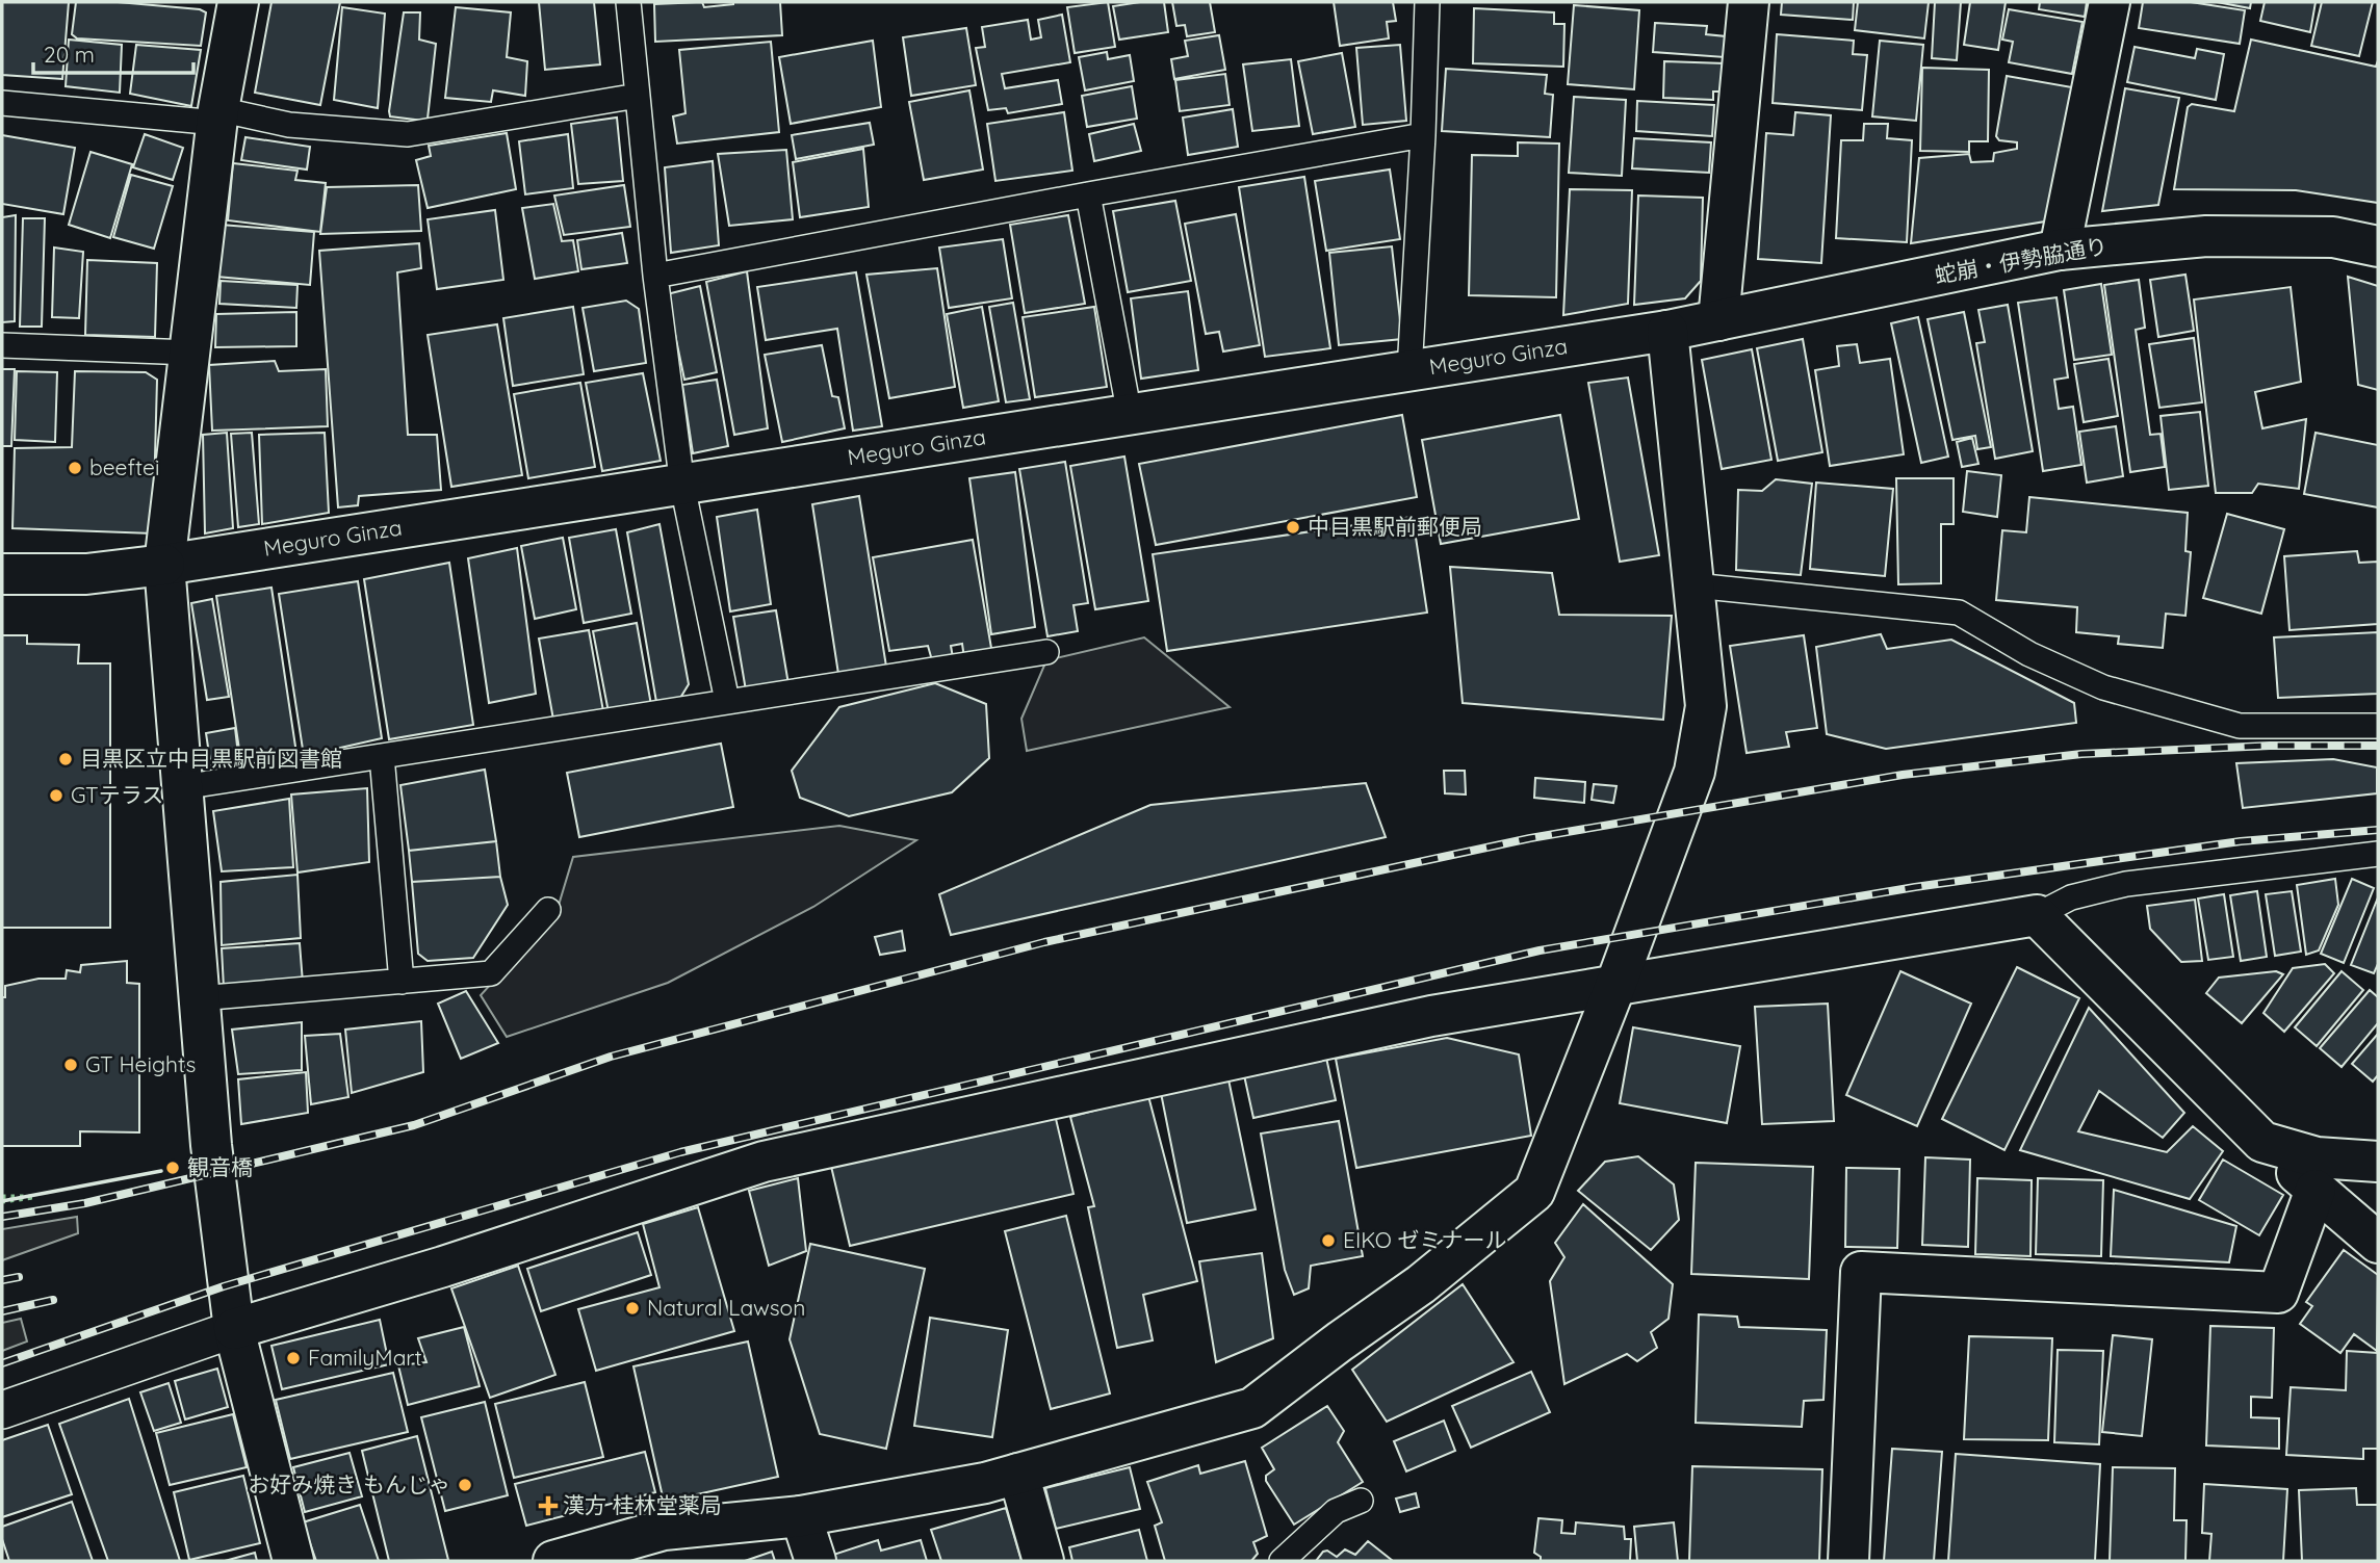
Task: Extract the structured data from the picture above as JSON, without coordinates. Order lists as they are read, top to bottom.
{
  "streets": {
    "street": ["蛇崩・伊勢脇通り", "Meguro Ginza"]
  },
  "crossings": [
    ["蛇崩・伊勢脇通り", "Meguro Ginza"]
  ],
  "places": {
    "other": [
      "beeftei",
      "中目黒駅前郵便局",
      "目黒区立中目黒駅前図書館",
      "GTテラス",
      "GT Heights",
      "観音橋",
      "EIKO ゼミナール",
      "Natural Lawson",
      "FamilyMart",
      "お好み焼き もんじゃ"
    ],
    "health": ["漢方 桂林堂薬局"]
  },
  "scale_bar": "20 m"
}
